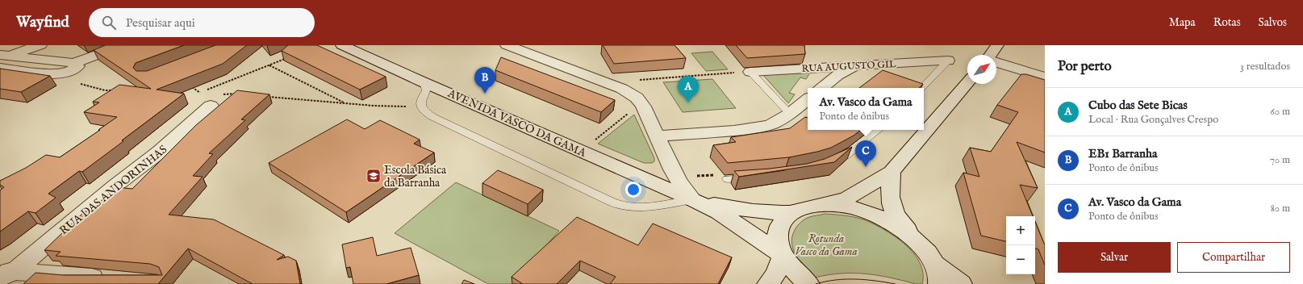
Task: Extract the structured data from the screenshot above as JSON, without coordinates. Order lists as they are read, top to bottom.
{
  "streets": {
    "street": ["RUA AUGUSTO GIL", "AVENIDA VASCO DA GAMA", "RUA DAS ANDORINHAS"]
  },
  "parks": ["Rotunda Vasco da Gama"],
  "places": {
    "school or university": ["Escola Básica da Barranha"]
  },
  "north": "top right",
  "page": {
    "header": "Wayfind",
    "search": "Pesquisar aqui",
    "nav": ["Mapa", "Rotas", "Salvos"],
    "heading": ["Por perto", "3 resultados"],
    "pins": ["B", "A", "C"],
    "list": [
      {
        "mark": "A",
        "name": "Cubo das Sete Bicas",
        "note": "Local · Rua Gonçalves Crespo",
        "value": "60 m"
      },
      {
        "mark": "B",
        "name": "EB1 Barranha",
        "note": "Ponto de ônibus",
        "value": "70 m"
      },
      {
        "mark": "C",
        "name": "Av. Vasco da Gama",
        "note": "Ponto de ônibus",
        "value": "80 m"
      }
    ],
    "popup": ["Av. Vasco da Gama", "Ponto de ônibus"],
    "map_buttons": ["+", "−"],
    "buttons": ["Salvar", "Compartilhar"]
  }
}
